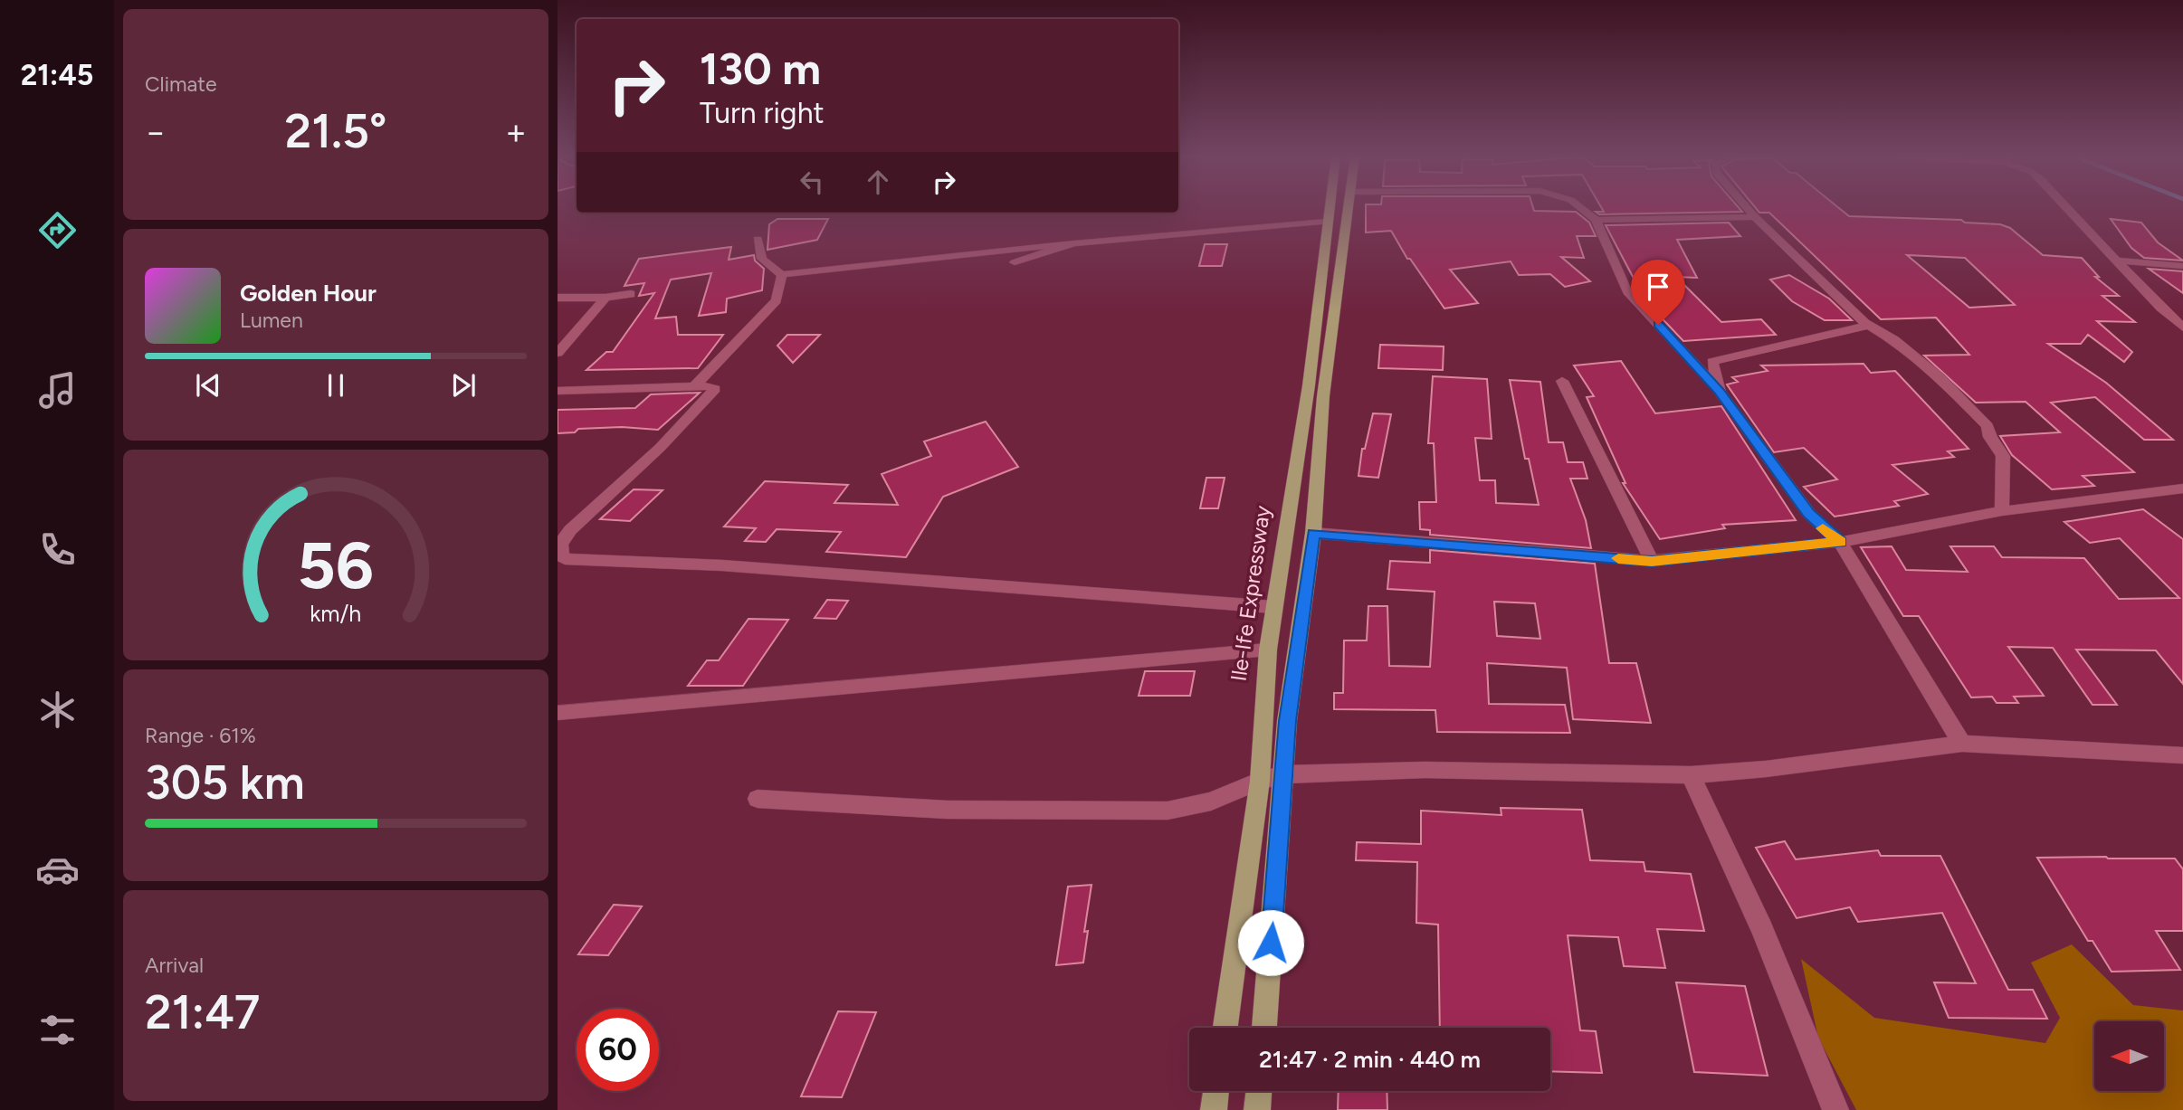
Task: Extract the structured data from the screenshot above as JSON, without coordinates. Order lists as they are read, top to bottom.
{
  "streets": {
    "main road": ["Ile-Ife Expressway"]
  },
  "north": "left",
  "page": {
    "tabs": "21:45",
    "tile": [
      "Climate",
      ["Range · 61%", "305 km"],
      ["Arrival", "21:47"]
    ],
    "turn": ["130 m", "Turn right"],
    "heat": ["−", "21.5°", "+"],
    "song": ["Golden Hour", "Lumen"],
    "limit": "60",
    "trip": "21:47 · 2 min · 440 m",
    "gauge": ["56", "km/h"]
  }
}
